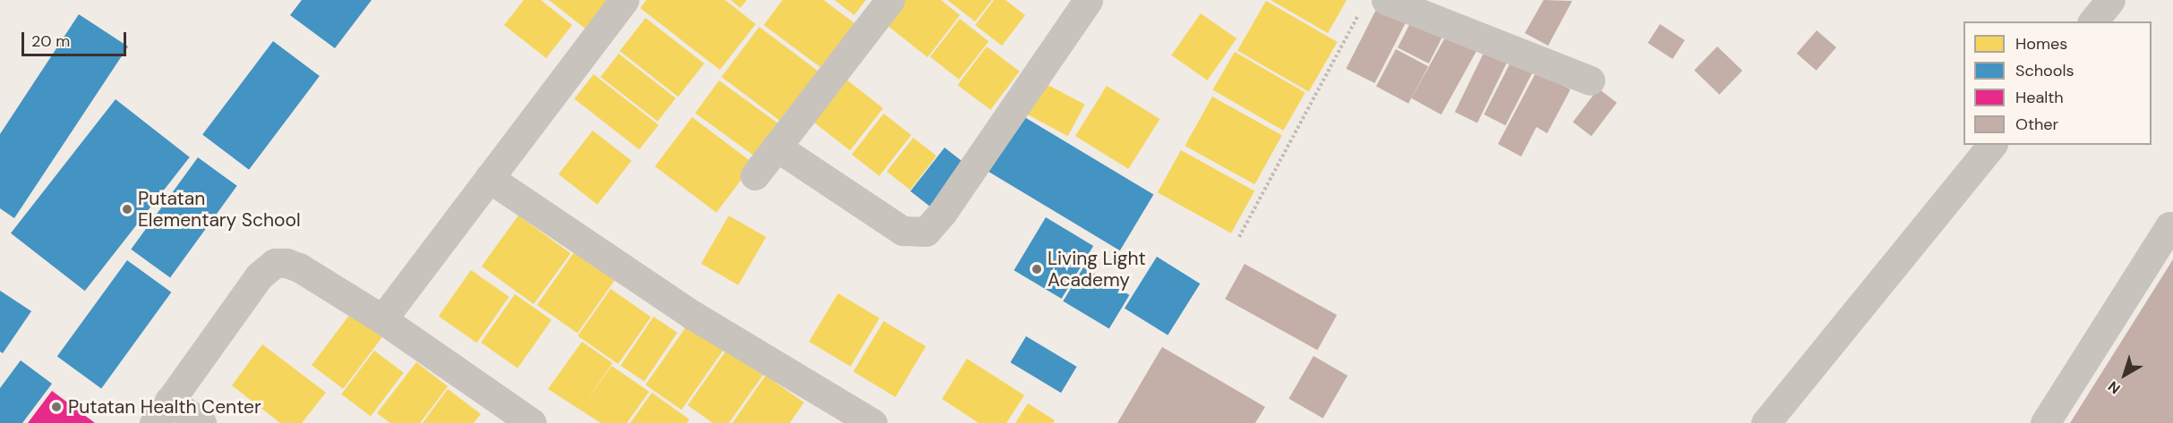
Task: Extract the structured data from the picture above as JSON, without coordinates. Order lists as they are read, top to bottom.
{
  "places": ["Putatan Elementary School", "Living Light Academy", "Putatan Health Center"],
  "legend": [
    "Homes",
    "Schools",
    "Health",
    "Other"
  ],
  "scale_bar": "20 m",
  "north": "bottom left"
}
